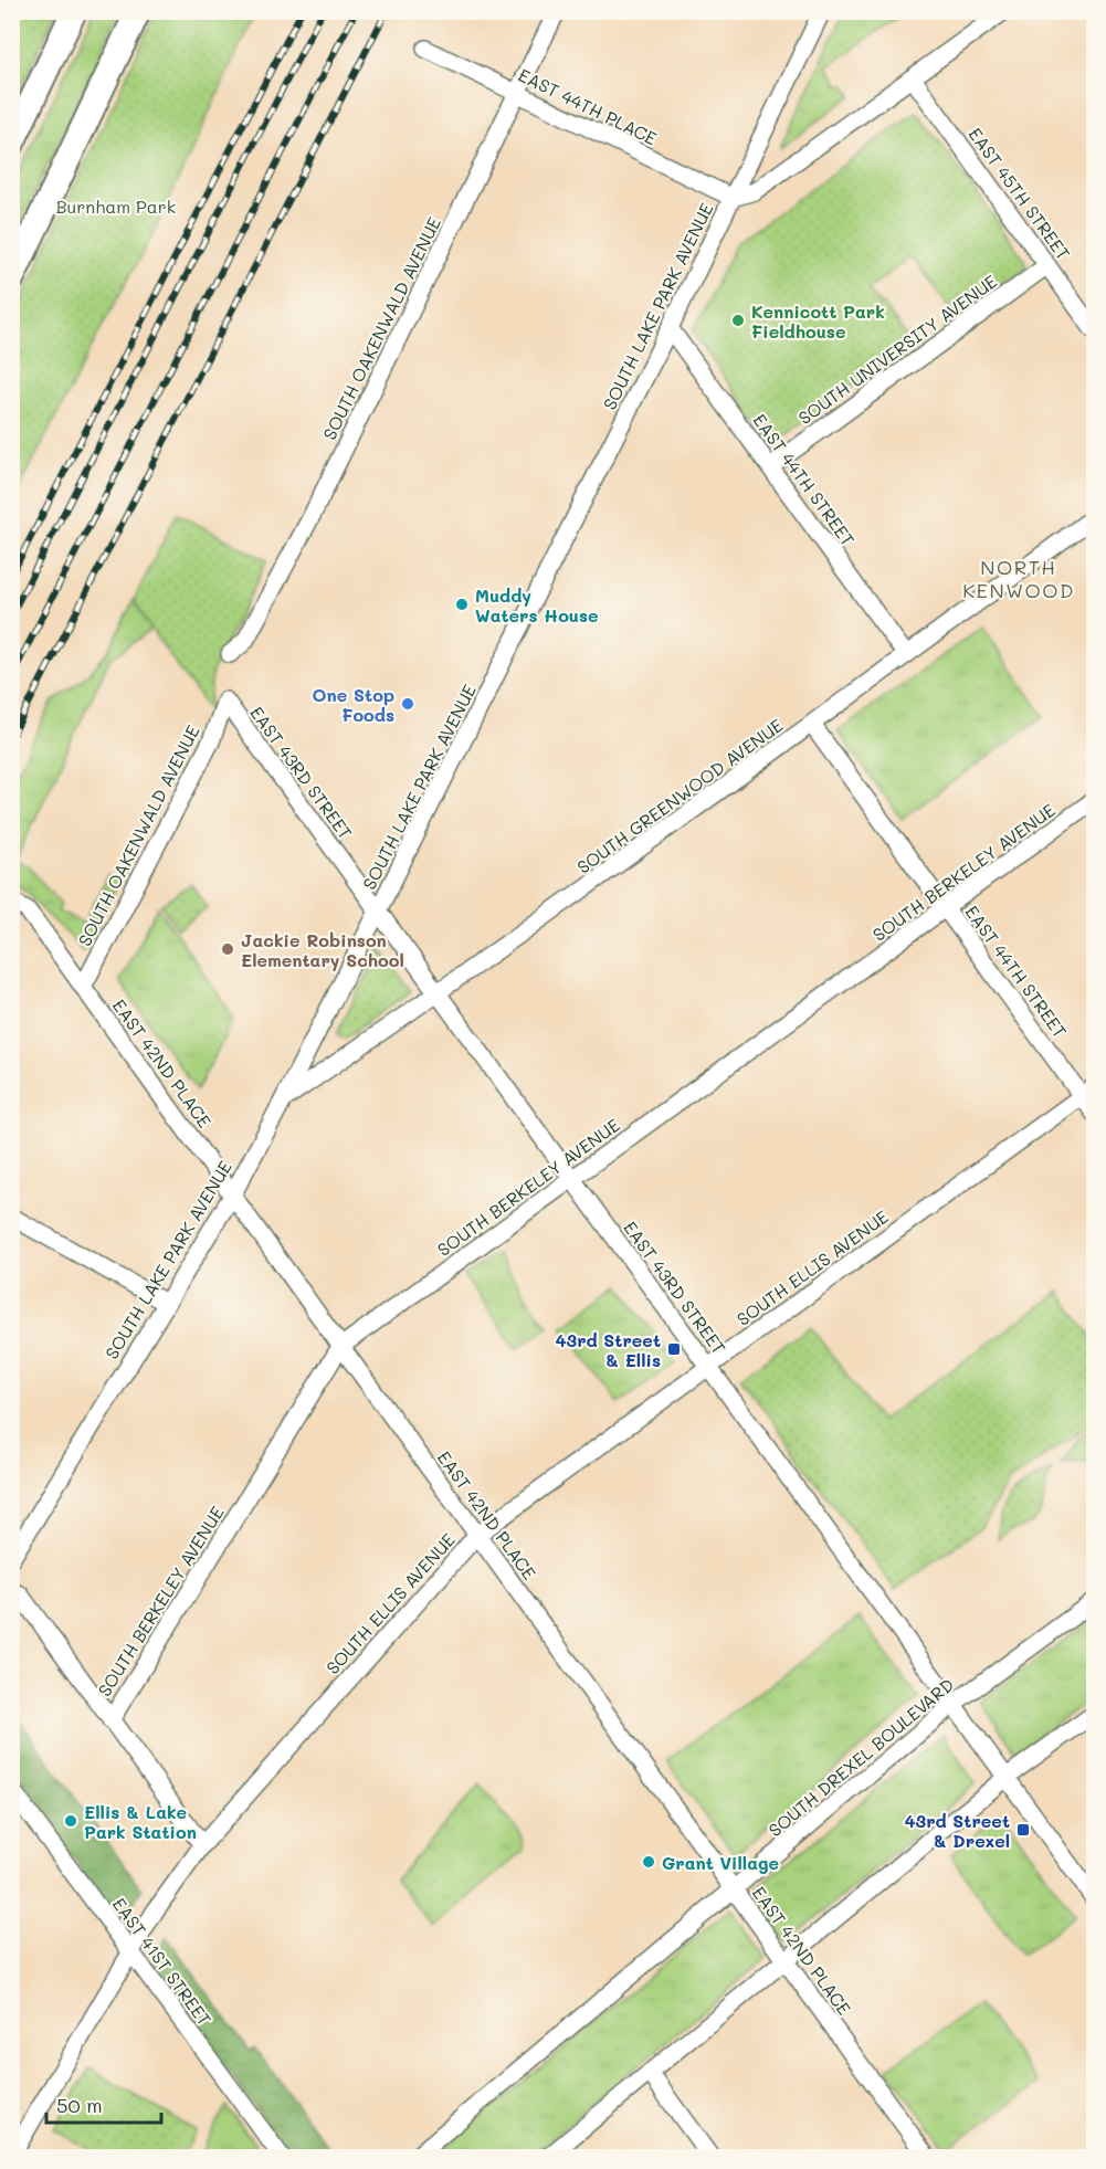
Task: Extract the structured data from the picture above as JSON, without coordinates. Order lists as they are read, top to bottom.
{
  "streets": {
    "street": [
      "EAST 44TH PLACE",
      "EAST 45TH STREET",
      "SOUTH LAKE PARK AVENUE",
      "SOUTH OAKENWALD AVENUE",
      "SOUTH UNIVERSITY AVENUE",
      "EAST 44TH STREET",
      "EAST 43RD STREET",
      "SOUTH GREENWOOD AVENUE",
      "SOUTH BERKELEY AVENUE",
      "EAST 42ND PLACE",
      "SOUTH ELLIS AVENUE",
      "SOUTH DREXEL BOULEVARD",
      "EAST 41ST STREET"
    ]
  },
  "crossings": [
    ["EAST 44TH PLACE", "SOUTH LAKE PARK AVENUE"],
    ["EAST 44TH PLACE", "SOUTH OAKENWALD AVENUE"],
    ["EAST 45TH STREET", "SOUTH UNIVERSITY AVENUE"],
    ["SOUTH LAKE PARK AVENUE", "EAST 44TH STREET"],
    ["SOUTH LAKE PARK AVENUE", "EAST 43RD STREET"],
    ["SOUTH LAKE PARK AVENUE", "SOUTH GREENWOOD AVENUE"],
    ["SOUTH LAKE PARK AVENUE", "EAST 42ND PLACE"],
    ["SOUTH OAKENWALD AVENUE", "EAST 43RD STREET"],
    ["SOUTH OAKENWALD AVENUE", "EAST 42ND PLACE"],
    ["SOUTH UNIVERSITY AVENUE", "EAST 44TH STREET"],
    ["EAST 44TH STREET", "SOUTH GREENWOOD AVENUE"],
    ["EAST 44TH STREET", "SOUTH BERKELEY AVENUE"],
    ["EAST 44TH STREET", "SOUTH ELLIS AVENUE"],
    ["EAST 43RD STREET", "SOUTH GREENWOOD AVENUE"],
    ["EAST 43RD STREET", "SOUTH BERKELEY AVENUE"],
    ["EAST 43RD STREET", "SOUTH ELLIS AVENUE"],
    ["EAST 43RD STREET", "SOUTH DREXEL BOULEVARD"],
    ["SOUTH BERKELEY AVENUE", "EAST 42ND PLACE"],
    ["EAST 42ND PLACE", "SOUTH ELLIS AVENUE"],
    ["EAST 42ND PLACE", "SOUTH DREXEL BOULEVARD"],
    ["SOUTH ELLIS AVENUE", "EAST 41ST STREET"]
  ],
  "districts": ["NORTH KENWOOD"],
  "parks": ["Burnham Park"],
  "places": {
    "other": [
      "Kennicott Park Fieldhouse",
      "Muddy Waters House",
      "One Stop Foods",
      "Jackie Robinson Elementary School",
      "Ellis & Lake Park Station",
      "Grant Village"
    ],
    "transit": ["43rd Street & Ellis", "43rd Street & Drexel"]
  },
  "scale_bar": "50 m"
}
